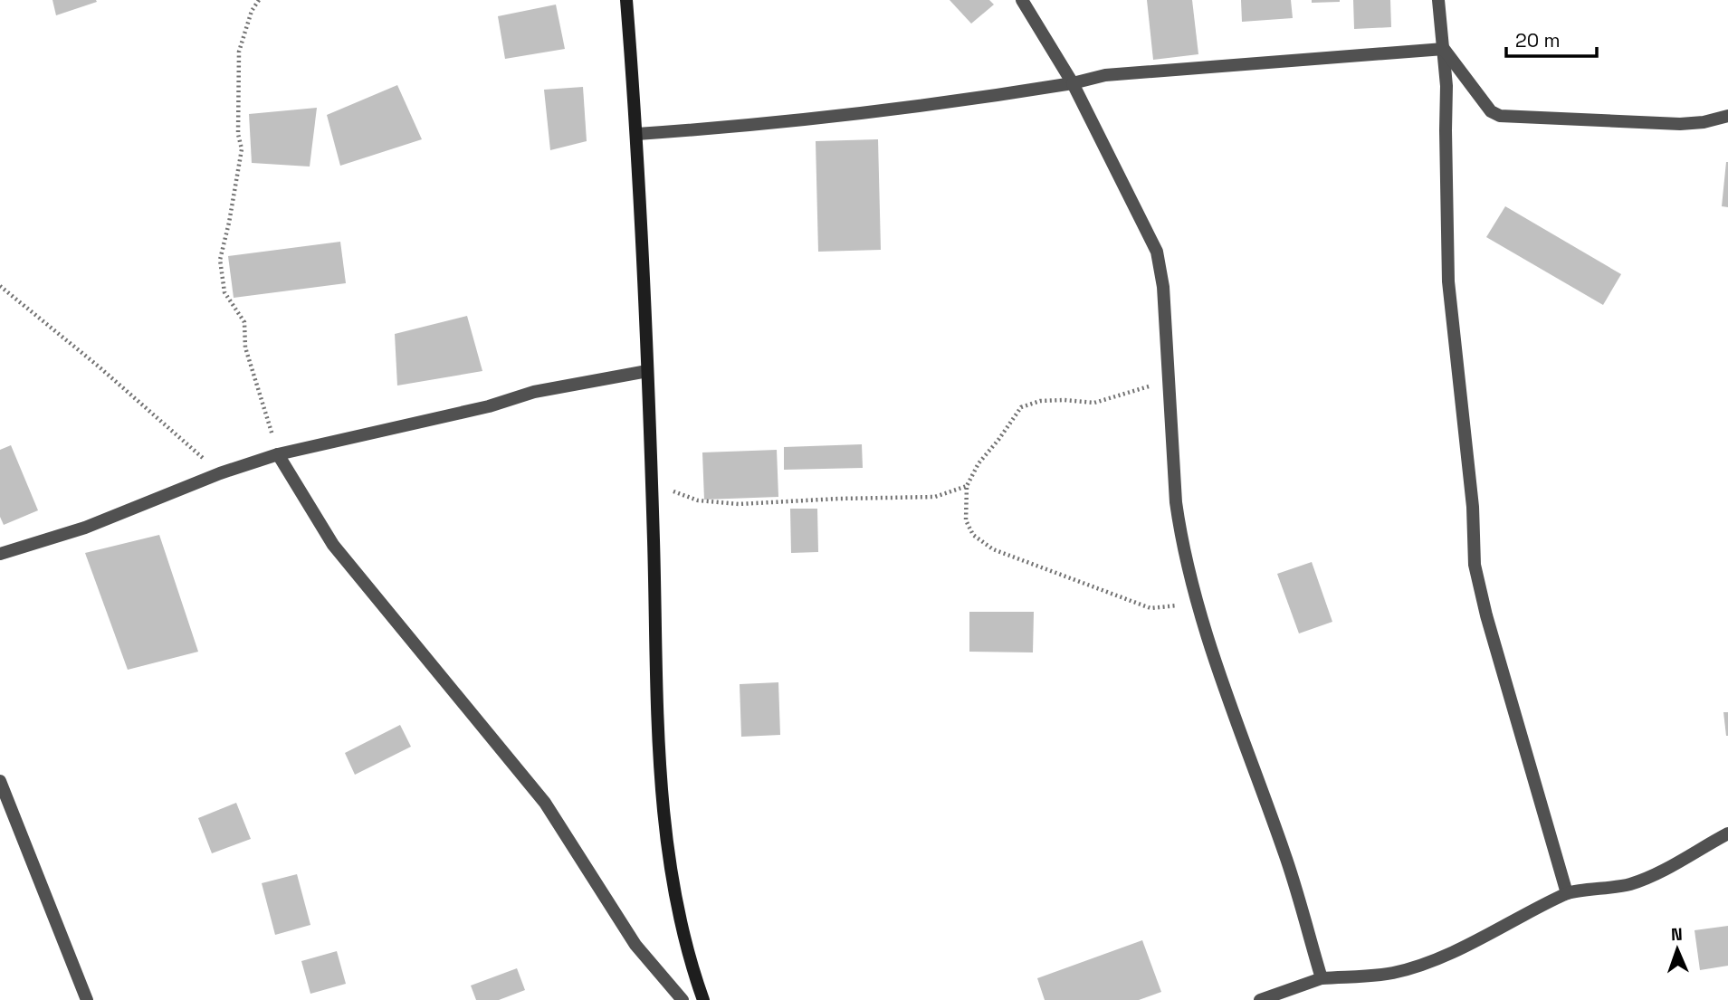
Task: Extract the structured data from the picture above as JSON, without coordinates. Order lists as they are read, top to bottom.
{
  "scale_bar": "20 m",
  "north": "top"
}
